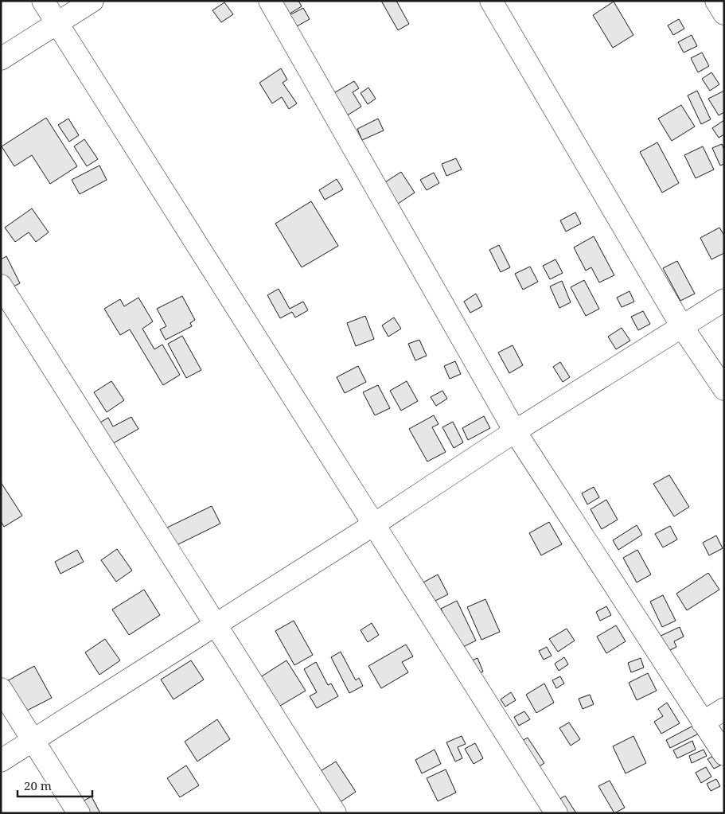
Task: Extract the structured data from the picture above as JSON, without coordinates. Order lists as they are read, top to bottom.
{
  "scale_bar": "20 m"
}
